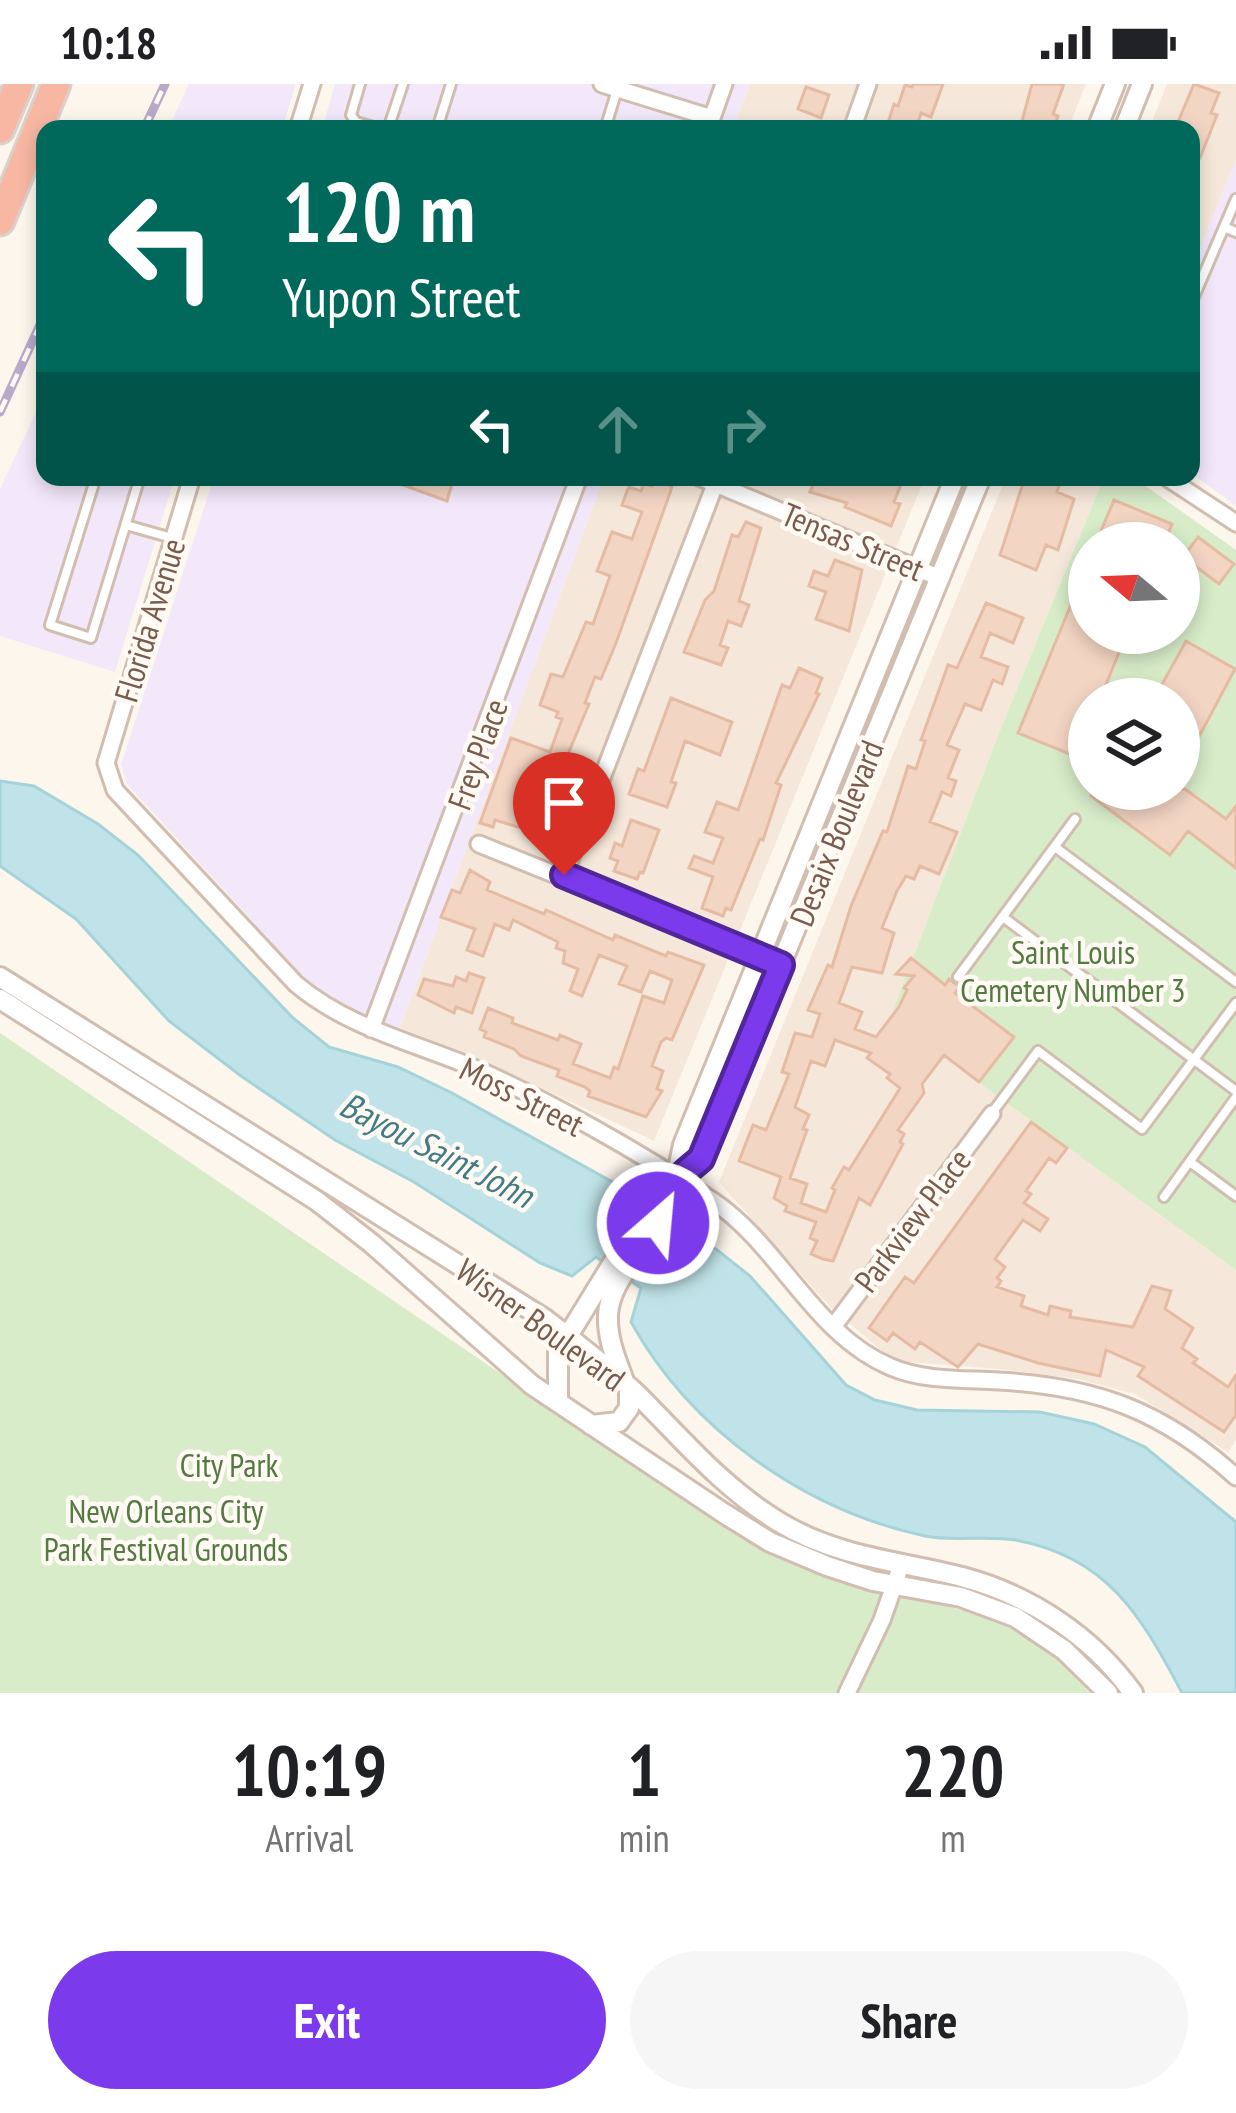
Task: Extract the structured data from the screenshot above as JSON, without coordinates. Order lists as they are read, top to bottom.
{
  "streets": {
    "street": [
      "Tensas Street",
      "Florida Avenue",
      "Frey Place",
      "Desaix Boulevard",
      "Moss Street",
      "Parkview Place",
      "Wisner Boulevard"
    ]
  },
  "crossings": [
    ["Tensas Street", "Desaix Boulevard"],
    ["Florida Avenue", "Moss Street"],
    ["Frey Place", "Moss Street"],
    ["Desaix Boulevard", "Moss Street"],
    ["Desaix Boulevard", "Wisner Boulevard"],
    ["Moss Street", "Parkview Place"]
  ],
  "water": ["Bayou Saint John"],
  "parks": ["Saint Louis Cemetery Number 3", "City Park", "New Orleans City Park Festival Grounds"],
  "north": "left",
  "page": {
    "status": "10:18",
    "turn": ["120 m", "Yupon Street"],
    "eta": [
      "10:19",
      "Arrival",
      "1",
      "min",
      "220",
      "m"
    ],
    "buttons": ["Exit", "Share"]
  }
}
